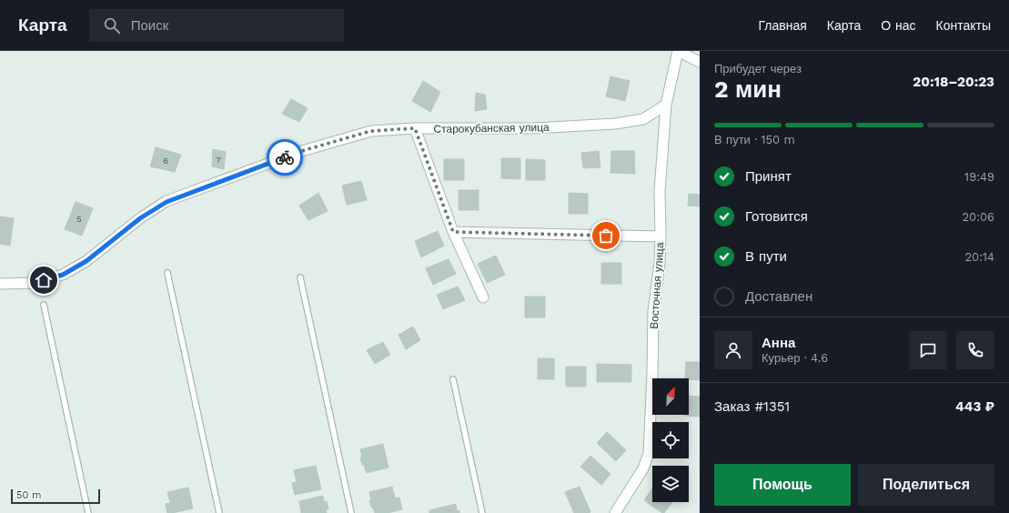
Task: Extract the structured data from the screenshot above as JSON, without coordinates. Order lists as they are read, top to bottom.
{
  "streets": {
    "street": ["Старокубанская улица", "Восточная улица"]
  },
  "crossings": [
    ["Старокубанская улица", "Восточная улица"]
  ],
  "house_numbers": ["7", "6", "5"],
  "scale_bar": "50 m",
  "north": "top right",
  "page": {
    "header": "Карта",
    "search": "Поиск",
    "nav": [
      "Главная",
      "Карта",
      "О нас",
      "Контакты"
    ],
    "heading": ["2 мин", "Прибудет через", "20:18–20:23"],
    "panel": [
      "Анна",
      "Курьер · 4.6",
      "Заказ #1351",
      "443 ₽"
    ],
    "bar": "В пути · 150 m",
    "list": [
      ["Принят", "19:49"],
      ["Готовится", "20:06"],
      ["В пути", "20:14"],
      "Доставлен"
    ],
    "buttons": ["Помощь", "Поделиться"],
    "scale": "50 m"
  }
}
